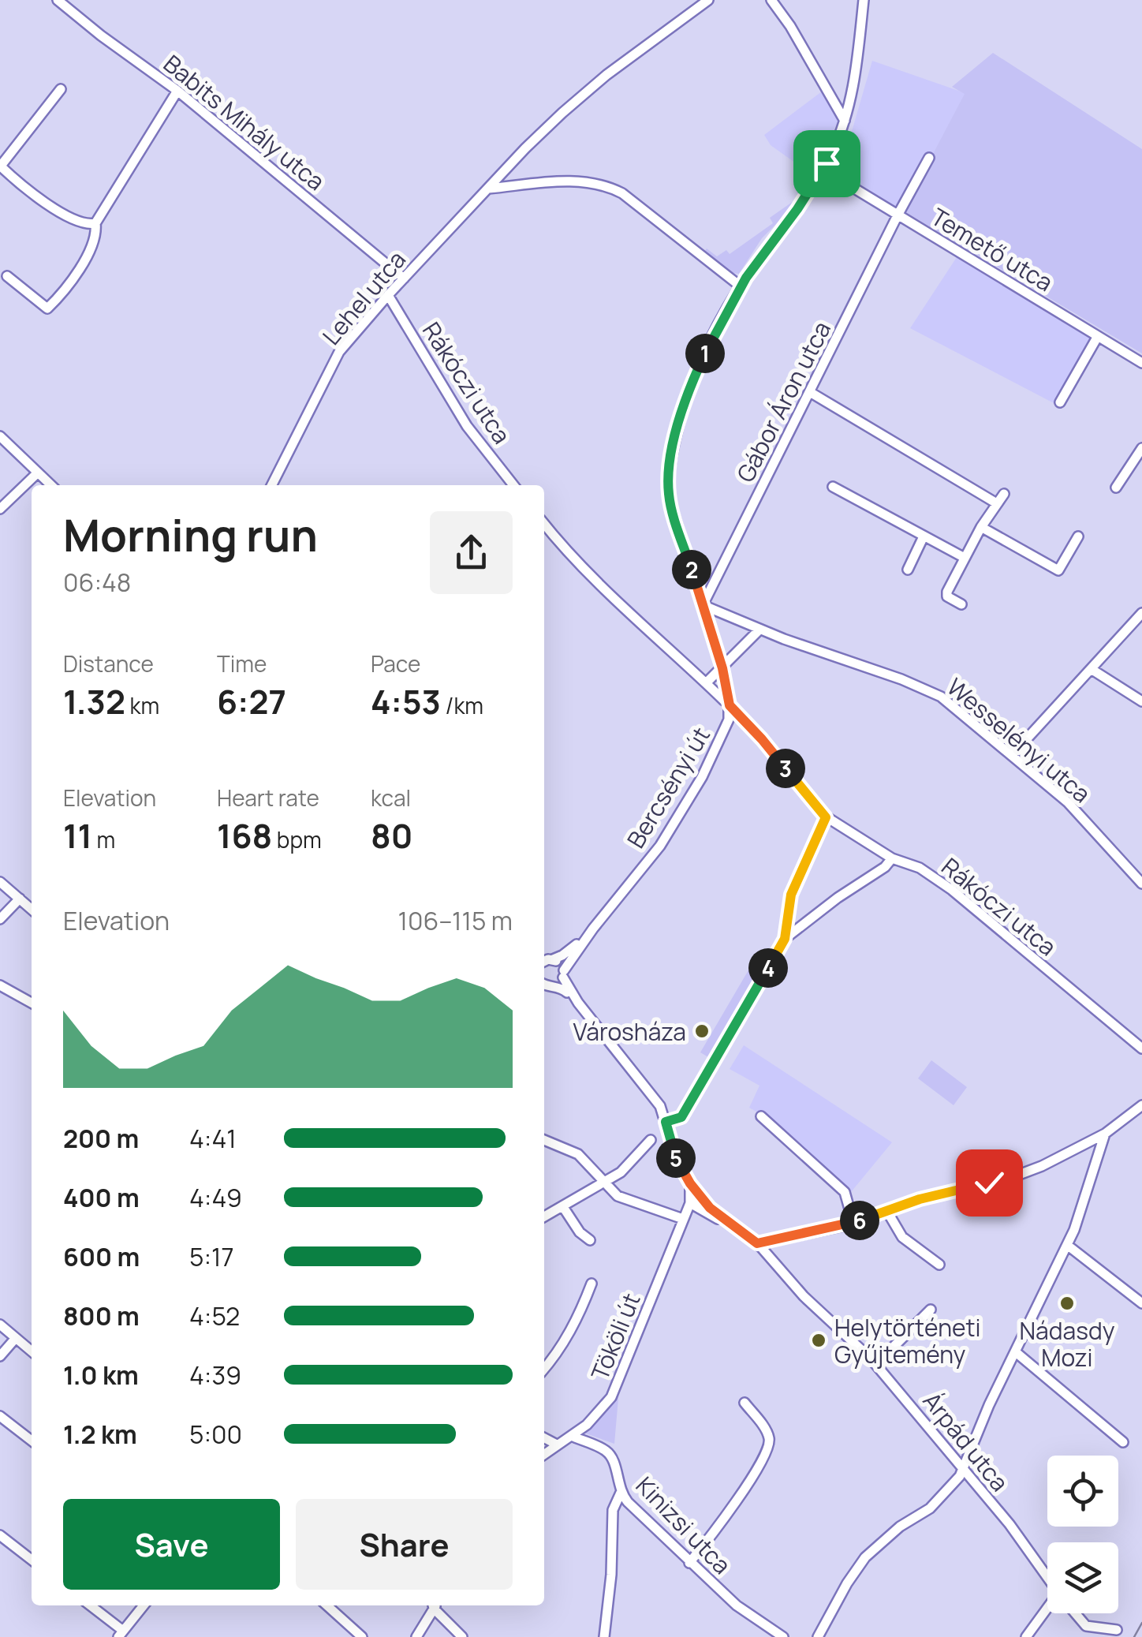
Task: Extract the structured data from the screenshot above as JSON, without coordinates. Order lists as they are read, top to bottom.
{
  "streets": {
    "street": [
      "Babits Mihály utca",
      "Temető utca",
      "Lehel utca",
      "Rákóczi utca",
      "Gábor Áron utca",
      "Wesselényi utca",
      "Bercsényi út",
      "Tököli út",
      "Árpád utca",
      "Kinizsi utca"
    ]
  },
  "crossings": [
    ["Babits Mihály utca", "Lehel utca"],
    ["Temető utca", "Gábor Áron utca"],
    ["Temető utca", "Bercsényi út"],
    ["Lehel utca", "Rákóczi utca"],
    ["Rákóczi utca", "Bercsényi út"],
    ["Gábor Áron utca", "Wesselényi utca"],
    ["Gábor Áron utca", "Bercsényi út"],
    ["Wesselényi utca", "Bercsényi út"],
    ["Tököli út", "Árpád utca"],
    ["Tököli út", "Kinizsi utca"]
  ],
  "places": ["Városháza", "Nádasdy Mozi", "Helytörténeti Gyűjtemény"],
  "page": {
    "pins": [
      "1",
      "2",
      "3",
      "4",
      "5",
      "6"
    ],
    "heading": ["Morning run", "06:48"],
    "stats": [
      ["Distance", "1.32 km"],
      ["Time", "6:27"],
      ["Pace", "4:53 /km"],
      ["Elevation", "11 m"],
      ["Heart rate", "168 bpm"],
      ["kcal", "80"]
    ],
    "chart": ["Elevation", "106–115 m"],
    "list": [
      {
        "name": "200 m",
        "note": "4:41"
      },
      {
        "name": "400 m",
        "note": "4:49"
      },
      {
        "name": "600 m",
        "note": "5:17"
      },
      {
        "name": "800 m",
        "note": "4:52"
      },
      {
        "name": "1.0 km",
        "note": "4:39"
      },
      {
        "name": "1.2 km",
        "note": "5:00"
      }
    ],
    "buttons": ["Save", "Share"]
  }
}
